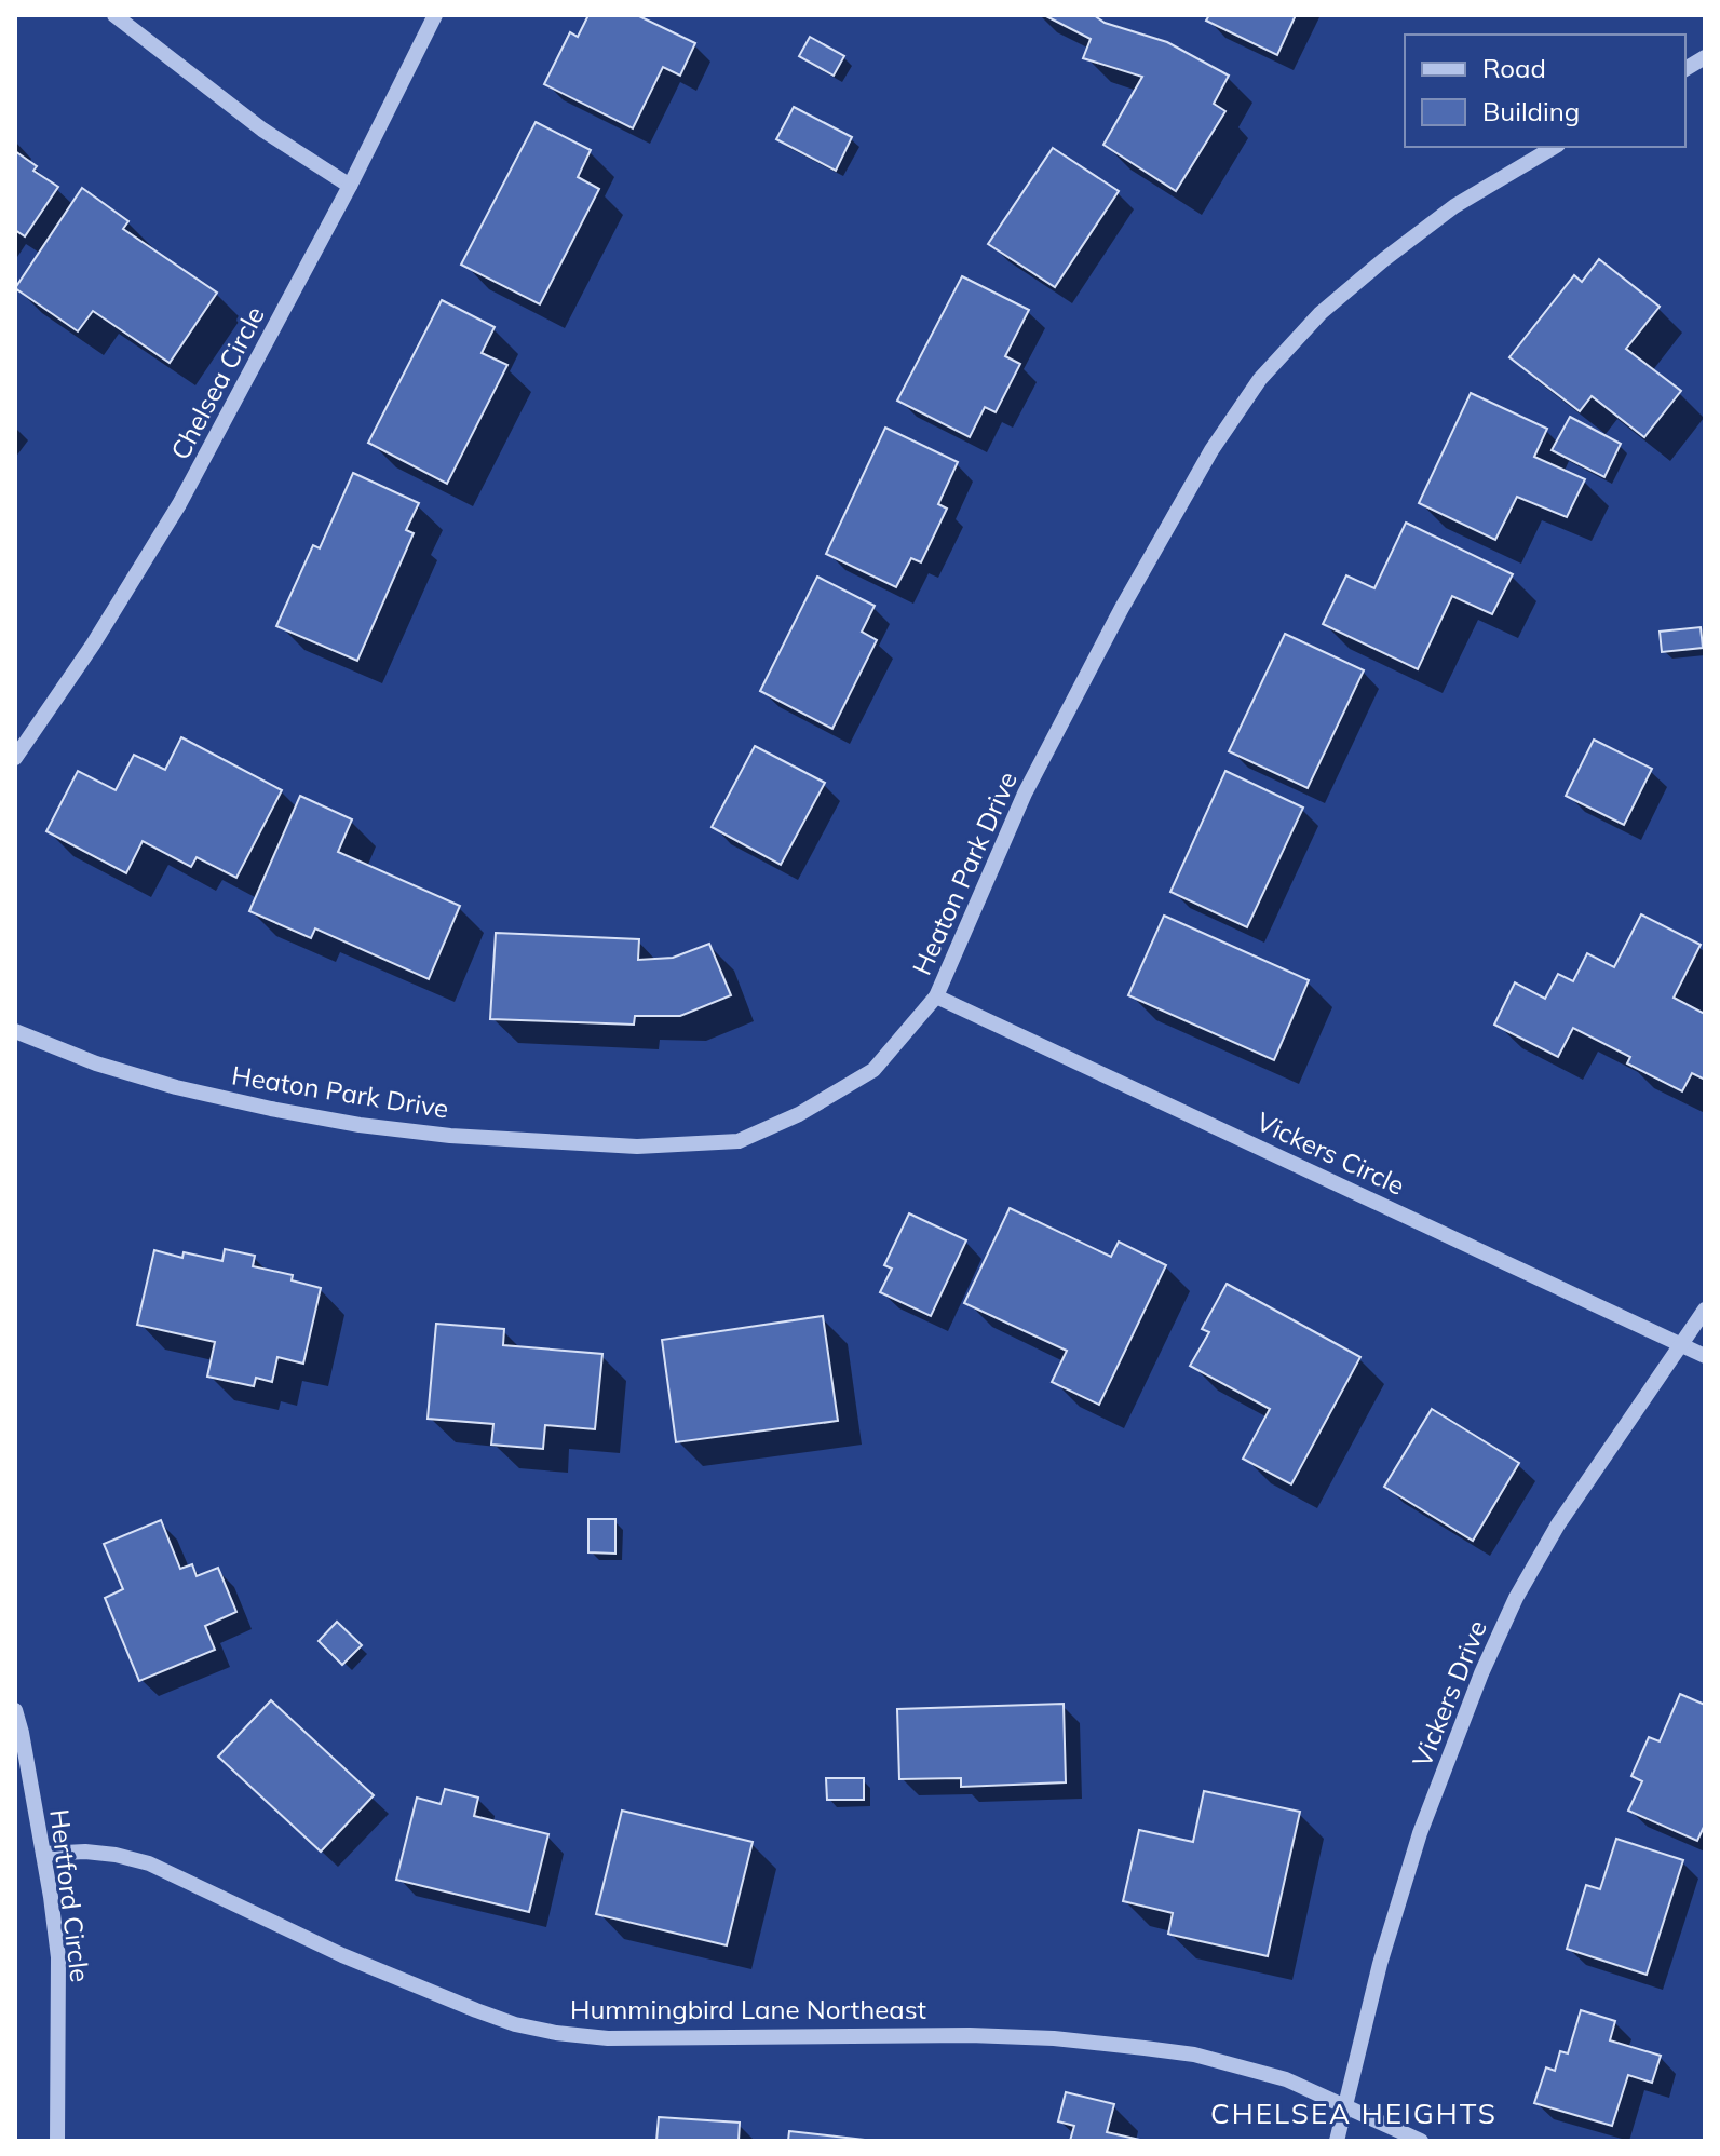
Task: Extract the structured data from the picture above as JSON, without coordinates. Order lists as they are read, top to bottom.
{
  "streets": {
    "street": [
      "Chelsea Circle",
      "Heaton Park Drive",
      "Vickers Circle",
      "Vickers Drive",
      "Hertford Circle",
      "Hummingbird Lane Northeast"
    ]
  },
  "crossings": [
    ["Heaton Park Drive", "Vickers Circle"],
    ["Vickers Circle", "Vickers Drive"],
    ["Vickers Drive", "Hummingbird Lane Northeast"],
    ["Hertford Circle", "Hummingbird Lane Northeast"]
  ],
  "districts": ["CHELSEA HEIGHTS"],
  "legend": ["Road", "Building"]
}
